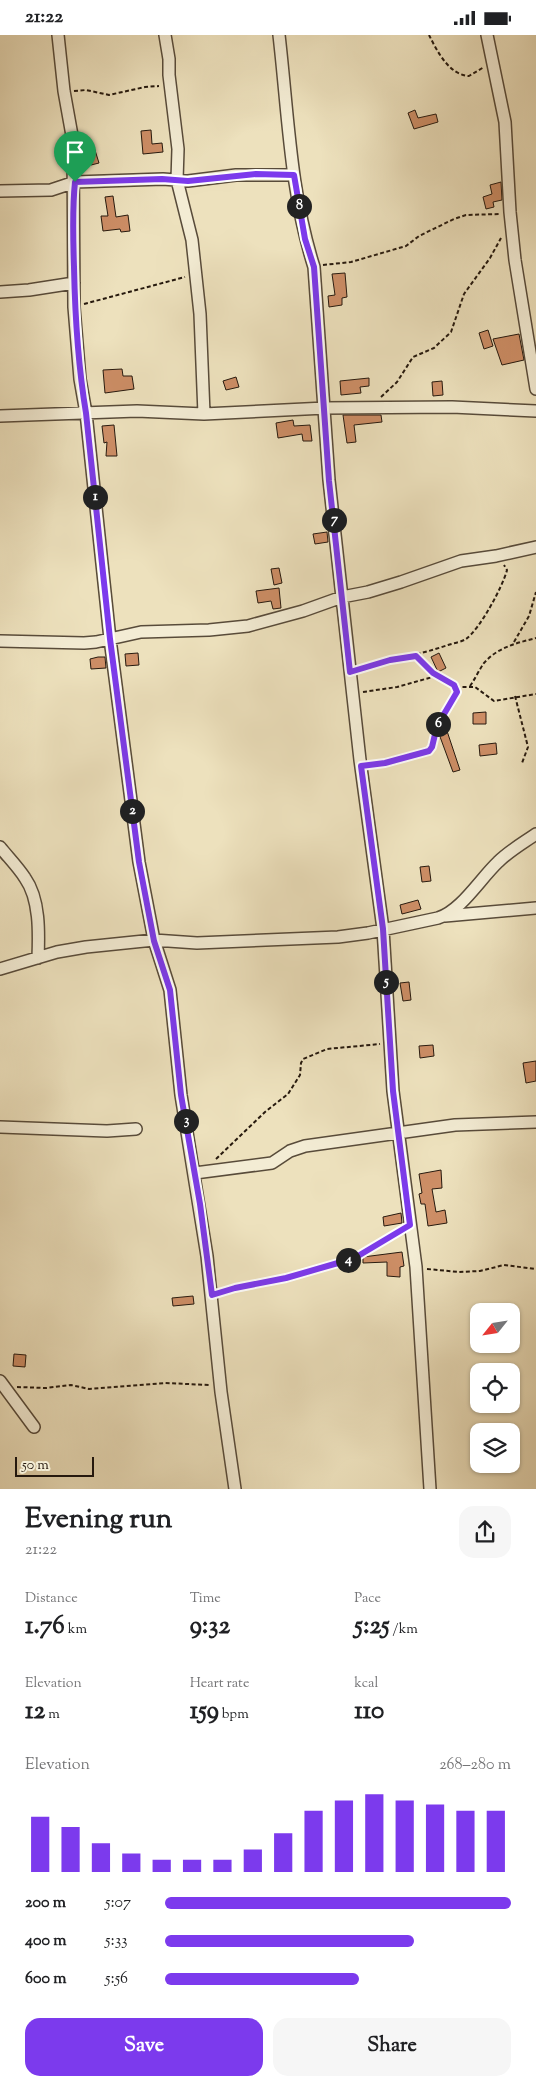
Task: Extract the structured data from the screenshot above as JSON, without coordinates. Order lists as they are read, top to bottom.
{
  "scale_bar": "50 m",
  "north": "bottom left",
  "page": {
    "status": "21:22",
    "pins": [
      "8",
      "1",
      "7",
      "6",
      "2",
      "5",
      "3",
      "4"
    ],
    "scale": "50 m",
    "heading": ["Evening run", "21:22"],
    "stats": [
      ["Distance", "1.76 km"],
      ["Time", "9:32"],
      ["Pace", "5:25 /km"],
      ["Elevation", "12 m"],
      ["Heart rate", "159 bpm"],
      ["kcal", "110"]
    ],
    "chart": ["Elevation", "268–280 m"],
    "list": [
      {
        "name": "200 m",
        "note": "5:07"
      },
      {
        "name": "400 m",
        "note": "5:33"
      },
      {
        "name": "600 m",
        "note": "5:56"
      }
    ],
    "buttons": ["Save", "Share"]
  }
}
